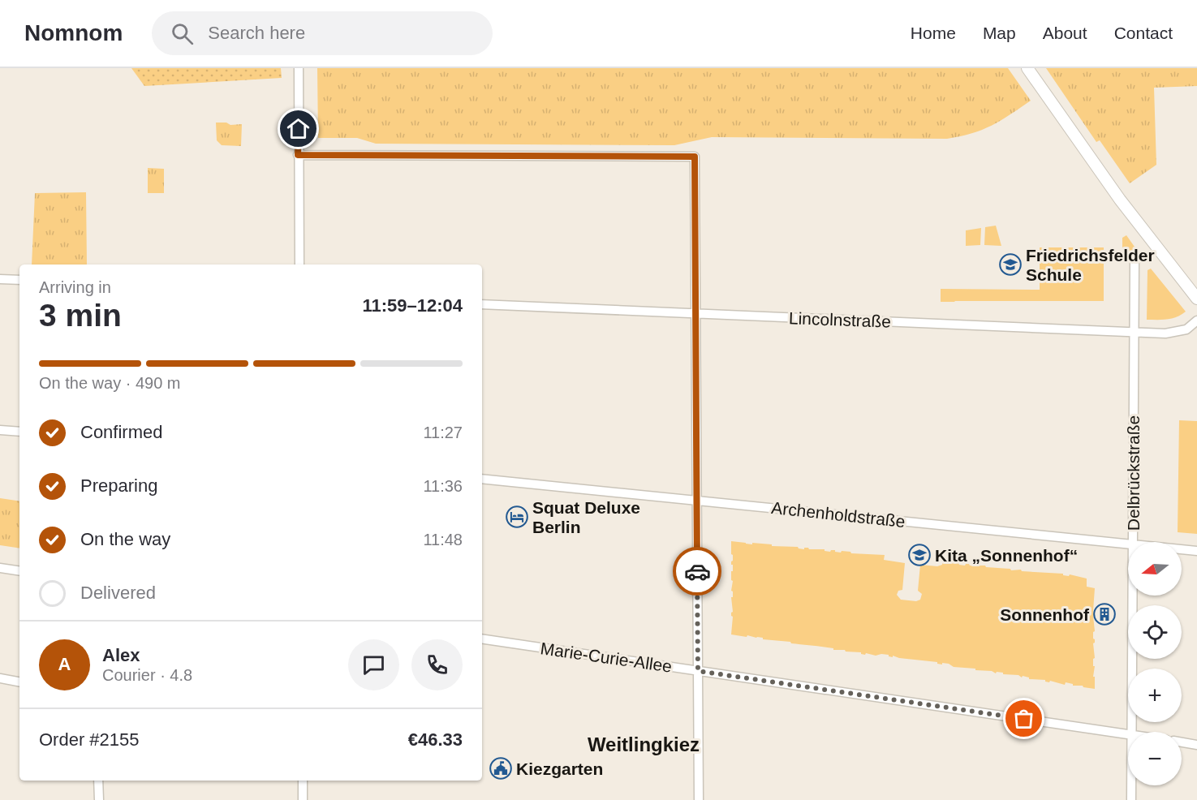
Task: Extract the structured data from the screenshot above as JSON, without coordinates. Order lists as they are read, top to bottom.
{
  "streets": {
    "street": [
      "Lincolnstraße",
      "Delbrückstraße",
      "Archenholdstraße",
      "Marie-Curie-Allee"
    ]
  },
  "crossings": [
    ["Lincolnstraße", "Delbrückstraße"]
  ],
  "districts": ["Weitlingkiez"],
  "places": {
    "school or university": ["Friedrichsfelder Schule", "Kita „Sonnenhof“"],
    "hotel": ["Squat Deluxe Berlin"],
    "building": ["Sonnenhof"],
    "public building": ["Kiezgarten"]
  },
  "north": "left",
  "page": {
    "header": "Nomnom",
    "search": "Search here",
    "nav": [
      "Home",
      "Map",
      "About",
      "Contact"
    ],
    "heading": ["3 min", "Arriving in", "11:59–12:04"],
    "panel": [
      "Alex",
      "Courier · 4.8",
      "Order #2155",
      "€46.33"
    ],
    "bar": "On the way · 490 m",
    "list": [
      ["Confirmed", "11:27"],
      ["Preparing", "11:36"],
      ["On the way", "11:48"],
      "Delivered"
    ],
    "map_buttons": ["+", "−"],
    "round": "A"
  }
}
